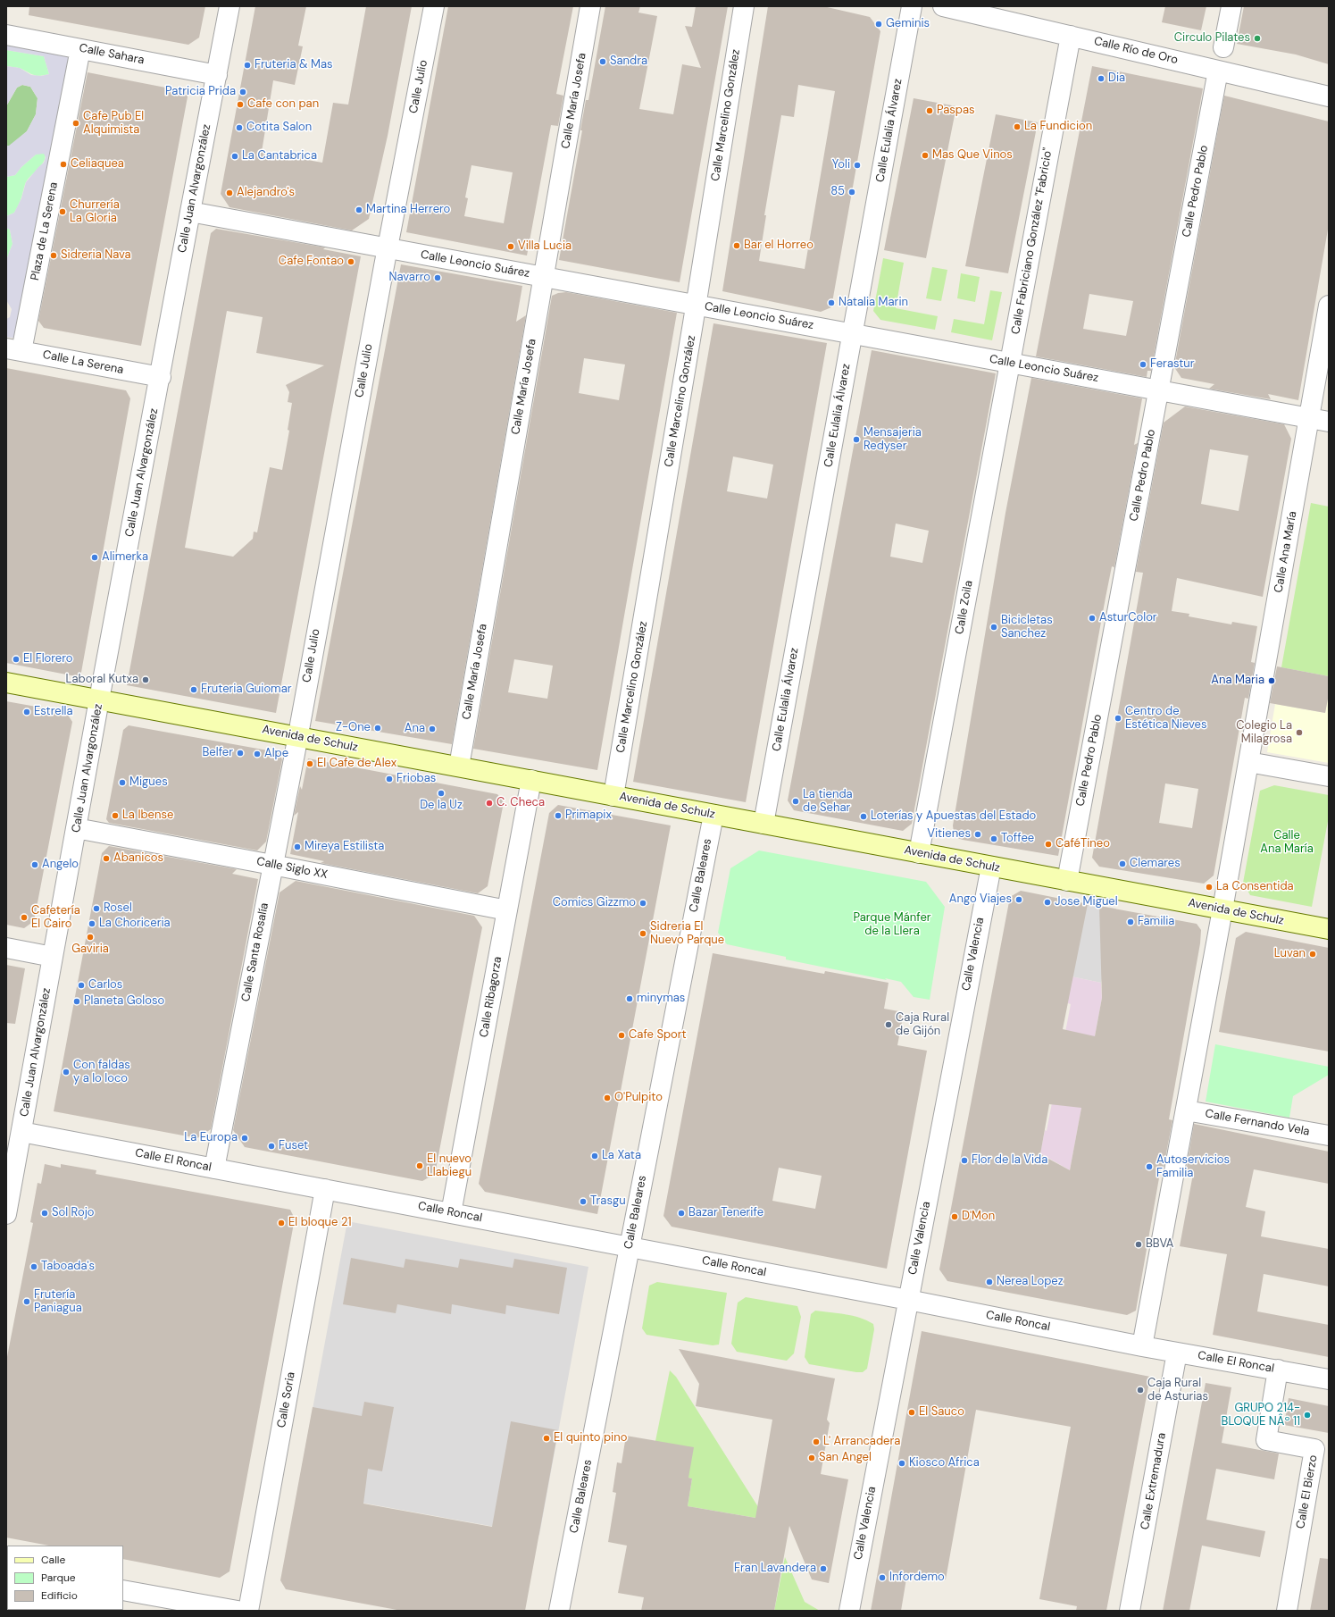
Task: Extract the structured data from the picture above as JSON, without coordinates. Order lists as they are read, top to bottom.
{
  "streets": {
    "street": [
      "Calle Río de Oro",
      "Calle Sahara",
      "Calle Julio",
      "Calle María Josefa",
      "Calle Marcelino González",
      "Calle Eulalia Álvarez",
      "Calle Juan Alvargonzález",
      "Calle Pedro Pablo",
      "Plaza de La Serena",
      "Calle Fabriciano González \"Fabricio\"",
      "Calle Leoncio Suárez",
      "Calle La Serena",
      "Calle Ana María",
      "Calle Zoila",
      "Avenida de Schulz",
      "Calle Siglo XX",
      "Calle Baleares",
      "Calle Santa Rosalía",
      "Calle Valencia",
      "Calle Ribagorza",
      "Calle Fernando Vela",
      "Calle El Roncal",
      "Calle Roncal",
      "Calle Soria",
      "Calle Extremadura",
      "Calle El Bierzo"
    ]
  },
  "crossings": [
    ["Calle Río de Oro", "Calle Pedro Pablo"],
    ["Calle Río de Oro", "Calle Fabriciano González \"Fabricio\""],
    ["Calle Sahara", "Calle Juan Alvargonzález"],
    ["Calle Sahara", "Plaza de La Serena"],
    ["Calle Julio", "Calle Leoncio Suárez"],
    ["Calle Julio", "Avenida de Schulz"],
    ["Calle Julio", "Calle Santa Rosalía"],
    ["Calle María Josefa", "Calle Leoncio Suárez"],
    ["Calle María Josefa", "Avenida de Schulz"],
    ["Calle Marcelino González", "Calle Leoncio Suárez"],
    ["Calle Marcelino González", "Avenida de Schulz"],
    ["Calle Eulalia Álvarez", "Calle Leoncio Suárez"],
    ["Calle Eulalia Álvarez", "Avenida de Schulz"],
    ["Calle Juan Alvargonzález", "Calle Leoncio Suárez"],
    ["Calle Juan Alvargonzález", "Calle La Serena"],
    ["Calle Juan Alvargonzález", "Avenida de Schulz"],
    ["Calle Juan Alvargonzález", "Calle Siglo XX"],
    ["Calle Juan Alvargonzález", "Calle El Roncal"],
    ["Calle Pedro Pablo", "Calle Leoncio Suárez"],
    ["Calle Pedro Pablo", "Avenida de Schulz"],
    ["Plaza de La Serena", "Calle La Serena"],
    ["Calle Fabriciano González \"Fabricio\"", "Calle Leoncio Suárez"],
    ["Calle Fabriciano González \"Fabricio\"", "Calle Zoila"],
    ["Calle Leoncio Suárez", "Calle Ana María"],
    ["Calle Leoncio Suárez", "Calle Zoila"],
    ["Calle Ana María", "Avenida de Schulz"],
    ["Calle Ana María", "Calle Fernando Vela"],
    ["Calle Ana María", "Calle El Roncal"],
    ["Calle Ana María", "Calle Roncal"],
    ["Calle Zoila", "Avenida de Schulz"],
    ["Avenida de Schulz", "Calle Baleares"],
    ["Avenida de Schulz", "Calle Santa Rosalía"],
    ["Avenida de Schulz", "Calle Valencia"],
    ["Avenida de Schulz", "Calle Ribagorza"],
    ["Calle Siglo XX", "Calle Santa Rosalía"],
    ["Calle Siglo XX", "Calle Ribagorza"],
    ["Calle Baleares", "Calle Roncal"],
    ["Calle Santa Rosalía", "Calle El Roncal"],
    ["Calle Valencia", "Calle Roncal"],
    ["Calle Ribagorza", "Calle Roncal"],
    ["Calle El Roncal", "Calle Roncal"],
    ["Calle El Roncal", "Calle Soria"],
    ["Calle El Roncal", "Calle Extremadura"],
    ["Calle El Roncal", "Calle El Bierzo"],
    ["Calle Roncal", "Calle Soria"]
  ],
  "parks": ["Calle Ana María", "Parque Mánfer de la Llera"],
  "places": [
    "Geminis",
    "Circulo Pilates",
    "Sandra",
    "Fruteria & Mas",
    "Dia",
    "Patricia Prida",
    "Cafe con pan",
    "Paspas",
    "Cafe Pub El Alquimista",
    "La Fundicion",
    "Cotita Salon",
    "Mas Que Vinos",
    "La Cantabrica",
    "Celiaquea",
    "Yoli",
    "85",
    "Alejandro's",
    "Martina Herrero",
    "Churrería La Gloria",
    "Bar el Horreo",
    "Villa Lucia",
    "Sidreria Nava",
    "Cafe Fontao",
    "Navarro",
    "Natalia Marin",
    "Ferastur",
    "Mensajeria Redyser",
    "Alimerka",
    "AsturColor",
    "Bicicletas Sanchez",
    "El Florero",
    "Laboral Kutxa",
    "Ana Maria",
    "Fruteria Guiomar",
    "Estrella",
    "Centro de Estética Nieves",
    "Z-One",
    "Ana",
    "Colegio La Milagrosa",
    "Belfer",
    "Alpe",
    "El Cafe de Alex",
    "Friobas",
    "Migues",
    "De la Uz",
    "La tienda de Sehar",
    "C. Checa",
    "La Ibense",
    "Primapix",
    "Loterías y Apuestas del Estado",
    "Vitienes",
    "Toffee",
    "CaféTineo",
    "Mireya Estilista",
    "Abanicos",
    "Clemares",
    "Angelo",
    "La Consentida",
    "Ango Viajes",
    "Jose Miguel",
    "Comics Gizzmo",
    "Rosel",
    "Cafetería El Cairo",
    "Familia",
    "La Choriceria",
    "Sidreria El Nuevo Parque",
    "Gaviria",
    "Luvan",
    "Carlos",
    "minymas",
    "Planeta Goloso",
    "Caja Rural de Gijón",
    "Cafe Sport",
    "Con faldas y a lo loco",
    "O'Pulpito",
    "La Europa",
    "Fuset",
    "La Xata",
    "Flor de la Vida",
    "El nuevo Llabiegu",
    "Autoservicios Familia",
    "Trasgu",
    "Sol Rojo",
    "Bazar Tenerife",
    "D'Mon",
    "El bloque 21",
    "BBVA",
    "Taboada's",
    "Nerea Lopez",
    "Frutería Paniagua",
    "Caja Rural de Asturias",
    "El Sauco",
    "GRUPO 214- BLOQUE NÂº 11",
    "El quinto pino",
    "L' Arrancadera",
    "San Angel",
    "Kiosco Africa",
    "Fran Lavandera",
    "Infordemo"
  ],
  "legend": ["Calle", "Parque", "Edificio"]
}
